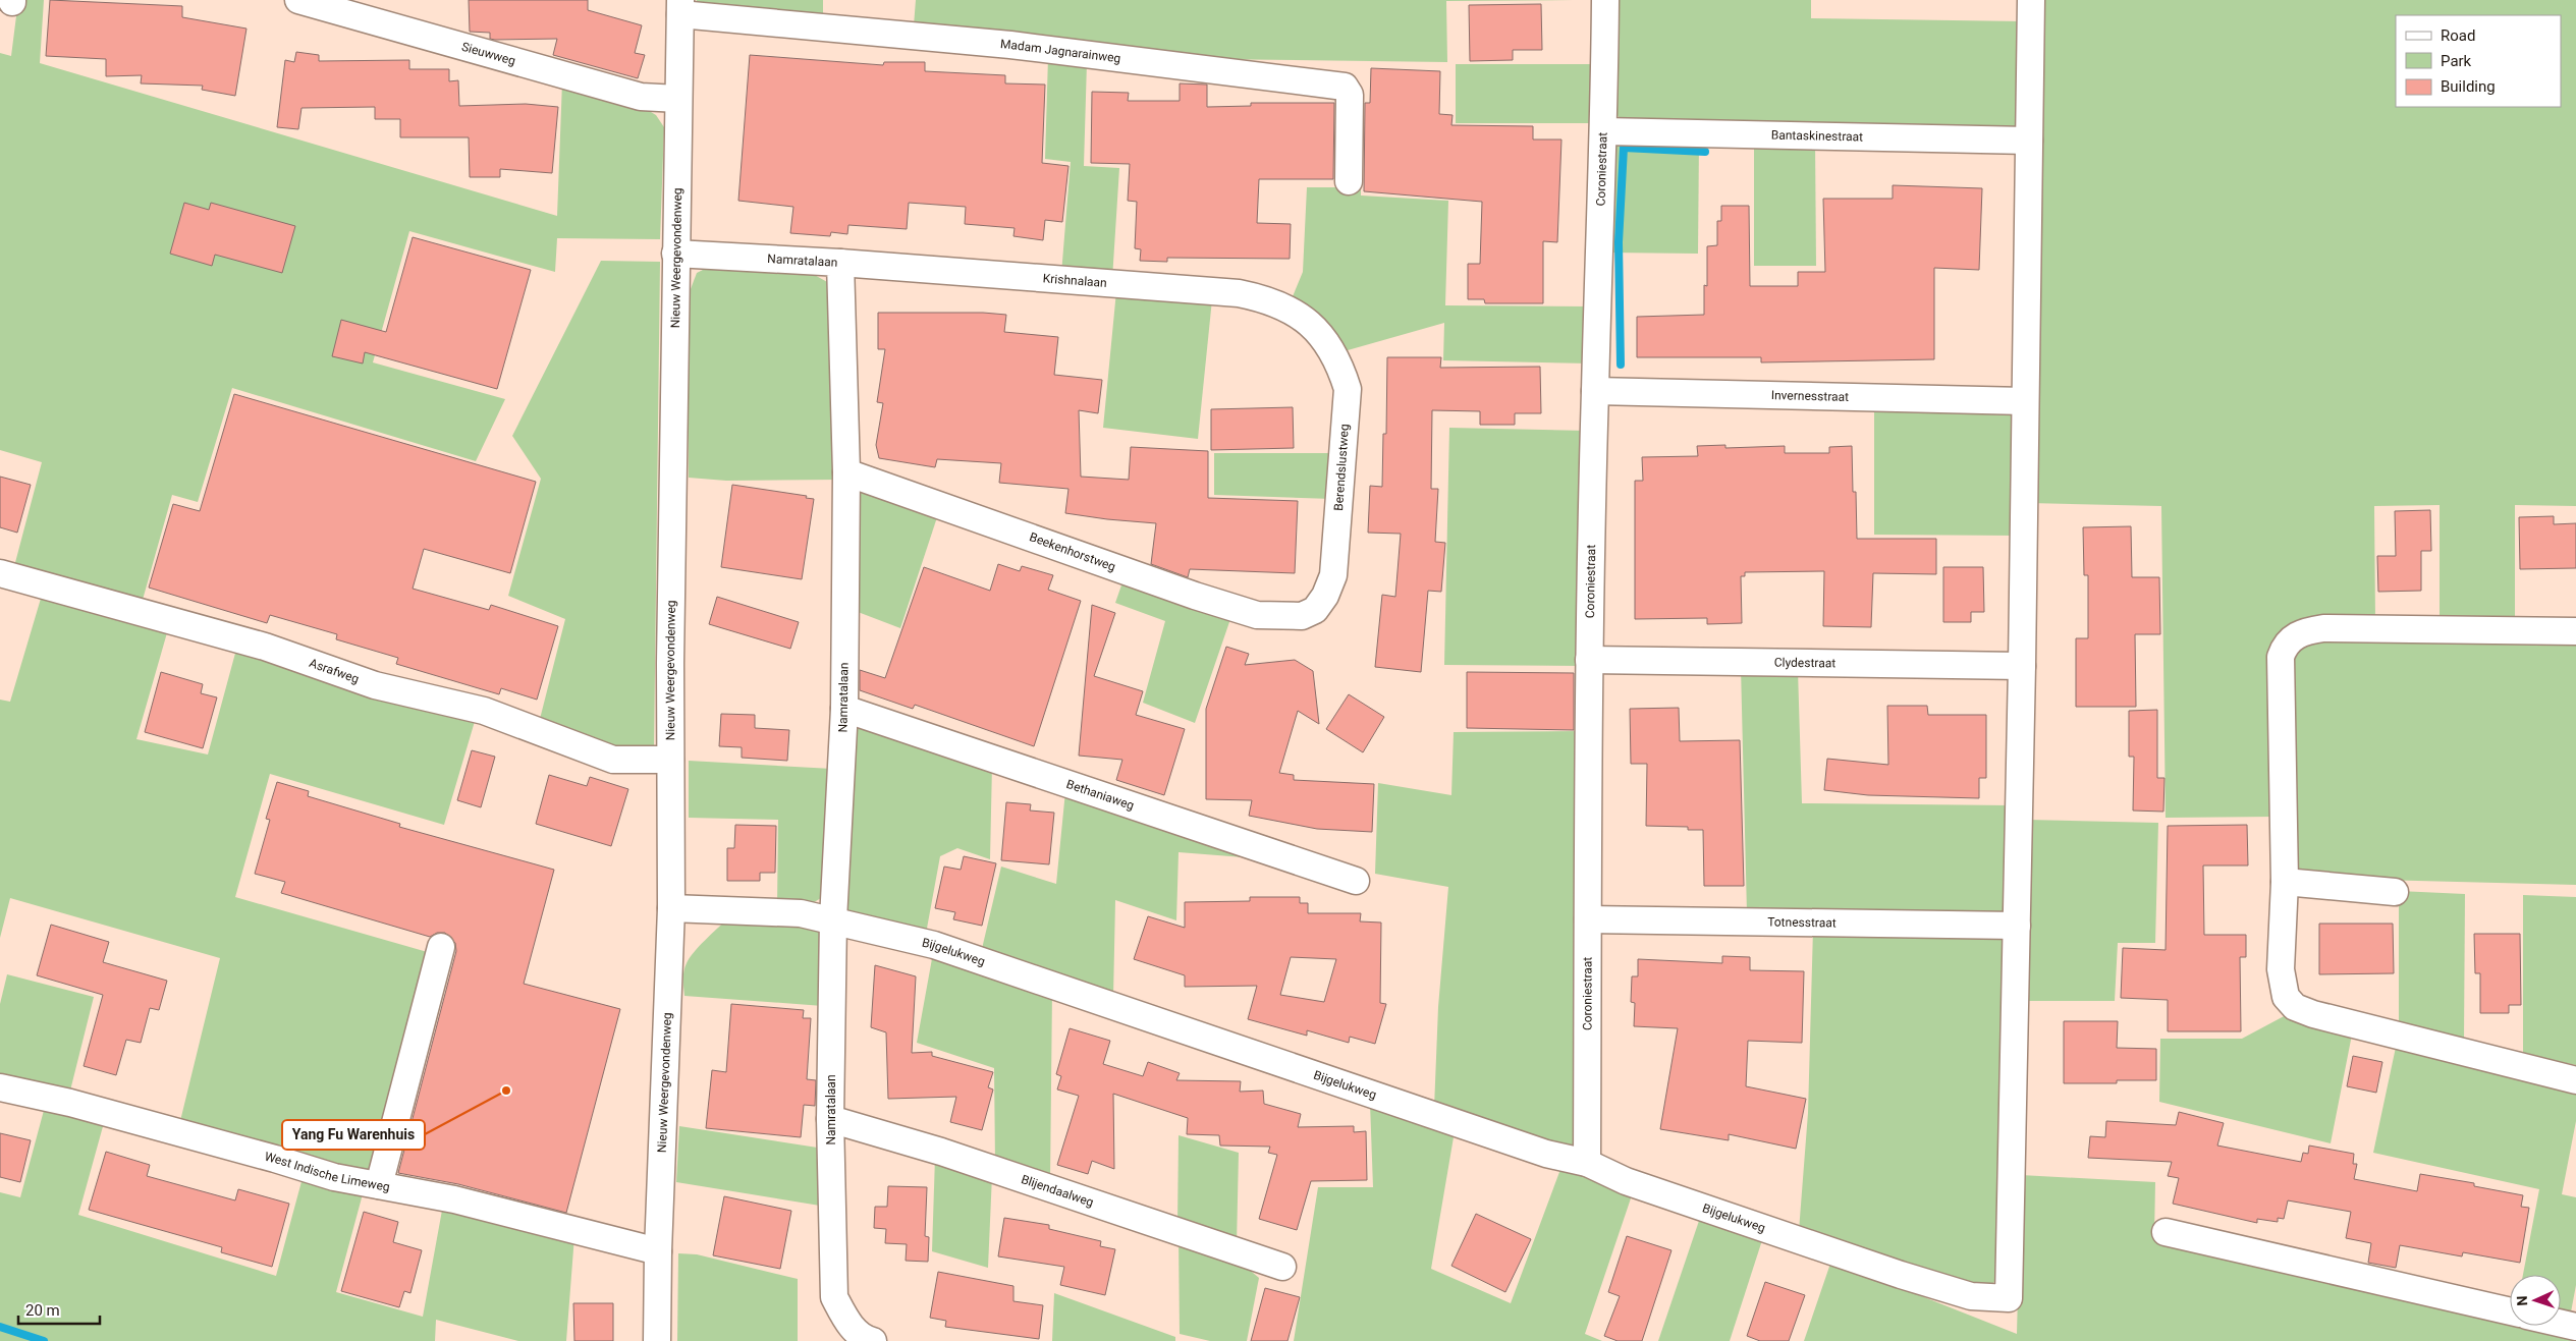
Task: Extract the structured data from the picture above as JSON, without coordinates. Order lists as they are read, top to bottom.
{
  "streets": {
    "street": [
      "Madam Jagnarainweg",
      "Sieuwweg",
      "Bantaskinestraat",
      "Coroniestraat",
      "Nieuw Weergevondenweg",
      "Namratalaan",
      "Krishnalaan",
      "Invernesstraat",
      "Berendslustweg",
      "Beekenhorstweg",
      "Clydestraat",
      "Asrafweg",
      "Bethaniaweg",
      "Totnesstraat",
      "Bijgelukweg",
      "West Indische Limeweg",
      "Blijendaalweg"
    ]
  },
  "crossings": [
    ["Madam Jagnarainweg", "Nieuw Weergevondenweg"],
    ["Sieuwweg", "Nieuw Weergevondenweg"],
    ["Bantaskinestraat", "Coroniestraat"],
    ["Coroniestraat", "Invernesstraat"],
    ["Coroniestraat", "Clydestraat"],
    ["Coroniestraat", "Totnesstraat"],
    ["Coroniestraat", "Bijgelukweg"],
    ["Nieuw Weergevondenweg", "Namratalaan"],
    ["Nieuw Weergevondenweg", "Asrafweg"],
    ["Nieuw Weergevondenweg", "Bijgelukweg"],
    ["Nieuw Weergevondenweg", "West Indische Limeweg"],
    ["Namratalaan", "Krishnalaan"],
    ["Namratalaan", "Beekenhorstweg"],
    ["Namratalaan", "Bethaniaweg"],
    ["Namratalaan", "Bijgelukweg"],
    ["Namratalaan", "Blijendaalweg"],
    ["Krishnalaan", "Berendslustweg"],
    ["Berendslustweg", "Beekenhorstweg"],
    ["Totnesstraat", "Bijgelukweg"]
  ],
  "places": ["Yang Fu Warenhuis"],
  "legend": ["Road", "Park", "Building"],
  "scale_bar": "20 m",
  "north": "left"
}
